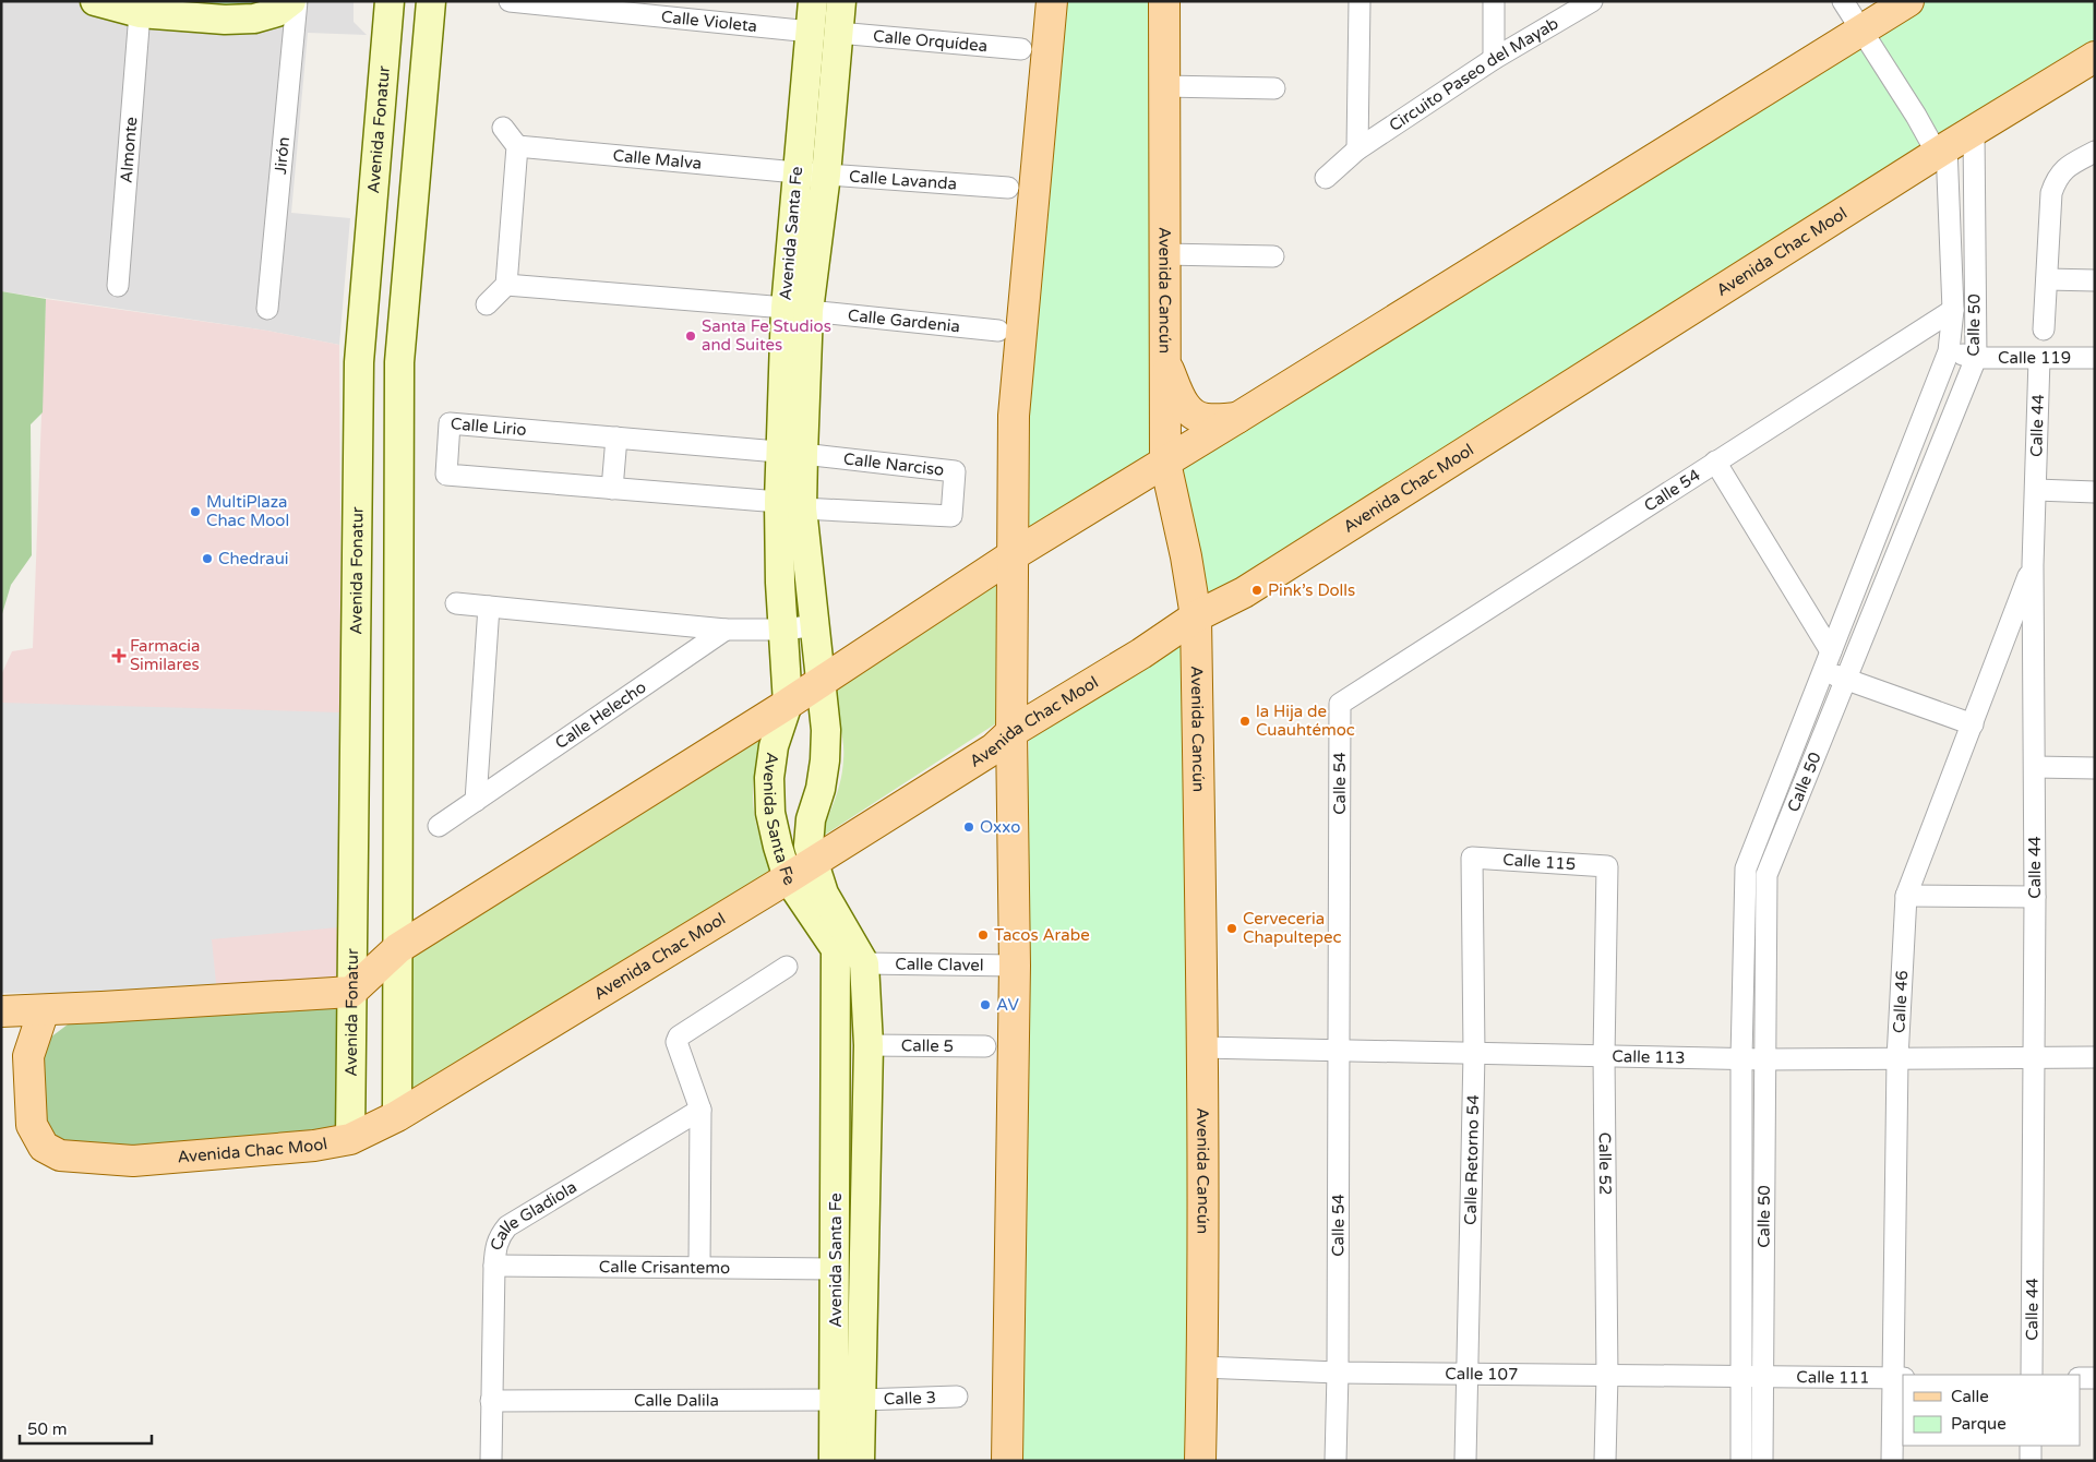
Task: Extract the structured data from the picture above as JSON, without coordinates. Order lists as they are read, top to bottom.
{
  "streets": {
    "main road": ["Avenida Chac Mool", "Avenida Cancún"],
    "street": [
      "Calle Violeta",
      "Calle Orquídea",
      "Circuito Paseo del Mayab",
      "Avenida Fonatur",
      "Almonte",
      "Jirón",
      "Calle Malva",
      "Calle Lavanda",
      "Avenida Santa Fe",
      "Calle Gardenia",
      "Calle 50",
      "Calle 119",
      "Calle 44",
      "Calle Lirio",
      "Calle Narciso",
      "Calle 54",
      "Calle Helecho",
      "Calle 115",
      "Calle Clavel",
      "Calle 46",
      "Calle 5",
      "Calle 113",
      "Calle Retorno 54",
      "Calle 52",
      "Calle Gladiola",
      "Calle Crisantemo",
      "Calle 107",
      "Calle 111",
      "Calle 3",
      "Calle Dalila"
    ]
  },
  "crossings": [
    ["Calle Violeta", "Avenida Santa Fe"],
    ["Calle Orquídea", "Avenida Santa Fe"],
    ["Avenida Fonatur", "Avenida Chac Mool"],
    ["Calle Malva", "Calle Lavanda"],
    ["Calle Malva", "Avenida Santa Fe"],
    ["Calle Lavanda", "Avenida Santa Fe"],
    ["Avenida Santa Fe", "Avenida Chac Mool"],
    ["Avenida Santa Fe", "Calle Gardenia"],
    ["Avenida Santa Fe", "Calle Lirio"],
    ["Avenida Santa Fe", "Calle Narciso"],
    ["Avenida Santa Fe", "Calle Clavel"],
    ["Avenida Santa Fe", "Calle 5"],
    ["Avenida Santa Fe", "Calle Crisantemo"],
    ["Avenida Santa Fe", "Calle 3"],
    ["Avenida Santa Fe", "Calle Dalila"],
    ["Avenida Chac Mool", "Avenida Cancún"],
    ["Avenida Chac Mool", "Calle 50"],
    ["Avenida Cancún", "Calle 113"],
    ["Avenida Cancún", "Calle 107"],
    ["Calle 50", "Calle 119"],
    ["Calle 50", "Calle 54"],
    ["Calle 50", "Calle 113"],
    ["Calle 50", "Calle 107"],
    ["Calle 50", "Calle 111"],
    ["Calle 119", "Calle 44"],
    ["Calle 44", "Calle 46"],
    ["Calle 44", "Calle 113"],
    ["Calle Lirio", "Calle Narciso"],
    ["Calle 54", "Calle 113"],
    ["Calle 54", "Calle 107"],
    ["Calle 115", "Calle Retorno 54"],
    ["Calle 115", "Calle 52"],
    ["Calle 46", "Calle 113"],
    ["Calle 46", "Calle 111"],
    ["Calle 113", "Calle Retorno 54"],
    ["Calle 113", "Calle 52"],
    ["Calle Retorno 54", "Calle 107"],
    ["Calle 52", "Calle 107"],
    ["Calle Gladiola", "Calle Crisantemo"],
    ["Calle Gladiola", "Calle Dalila"],
    ["Calle 107", "Calle 111"],
    ["Calle 3", "Calle Dalila"]
  ],
  "places": {
    "other": [
      "Santa Fe Studios and Suites",
      "MultiPlaza Chac Mool",
      "Chedraui",
      "Pink’s Dolls",
      "la Hija de Cuauhtémoc",
      "Oxxo",
      "Cerveceria Chapultepec",
      "Tacos Arabe",
      "AV"
    ],
    "health": ["Farmacia Similares"]
  },
  "legend": ["Calle", "Parque"],
  "scale_bar": "50 m"
}
